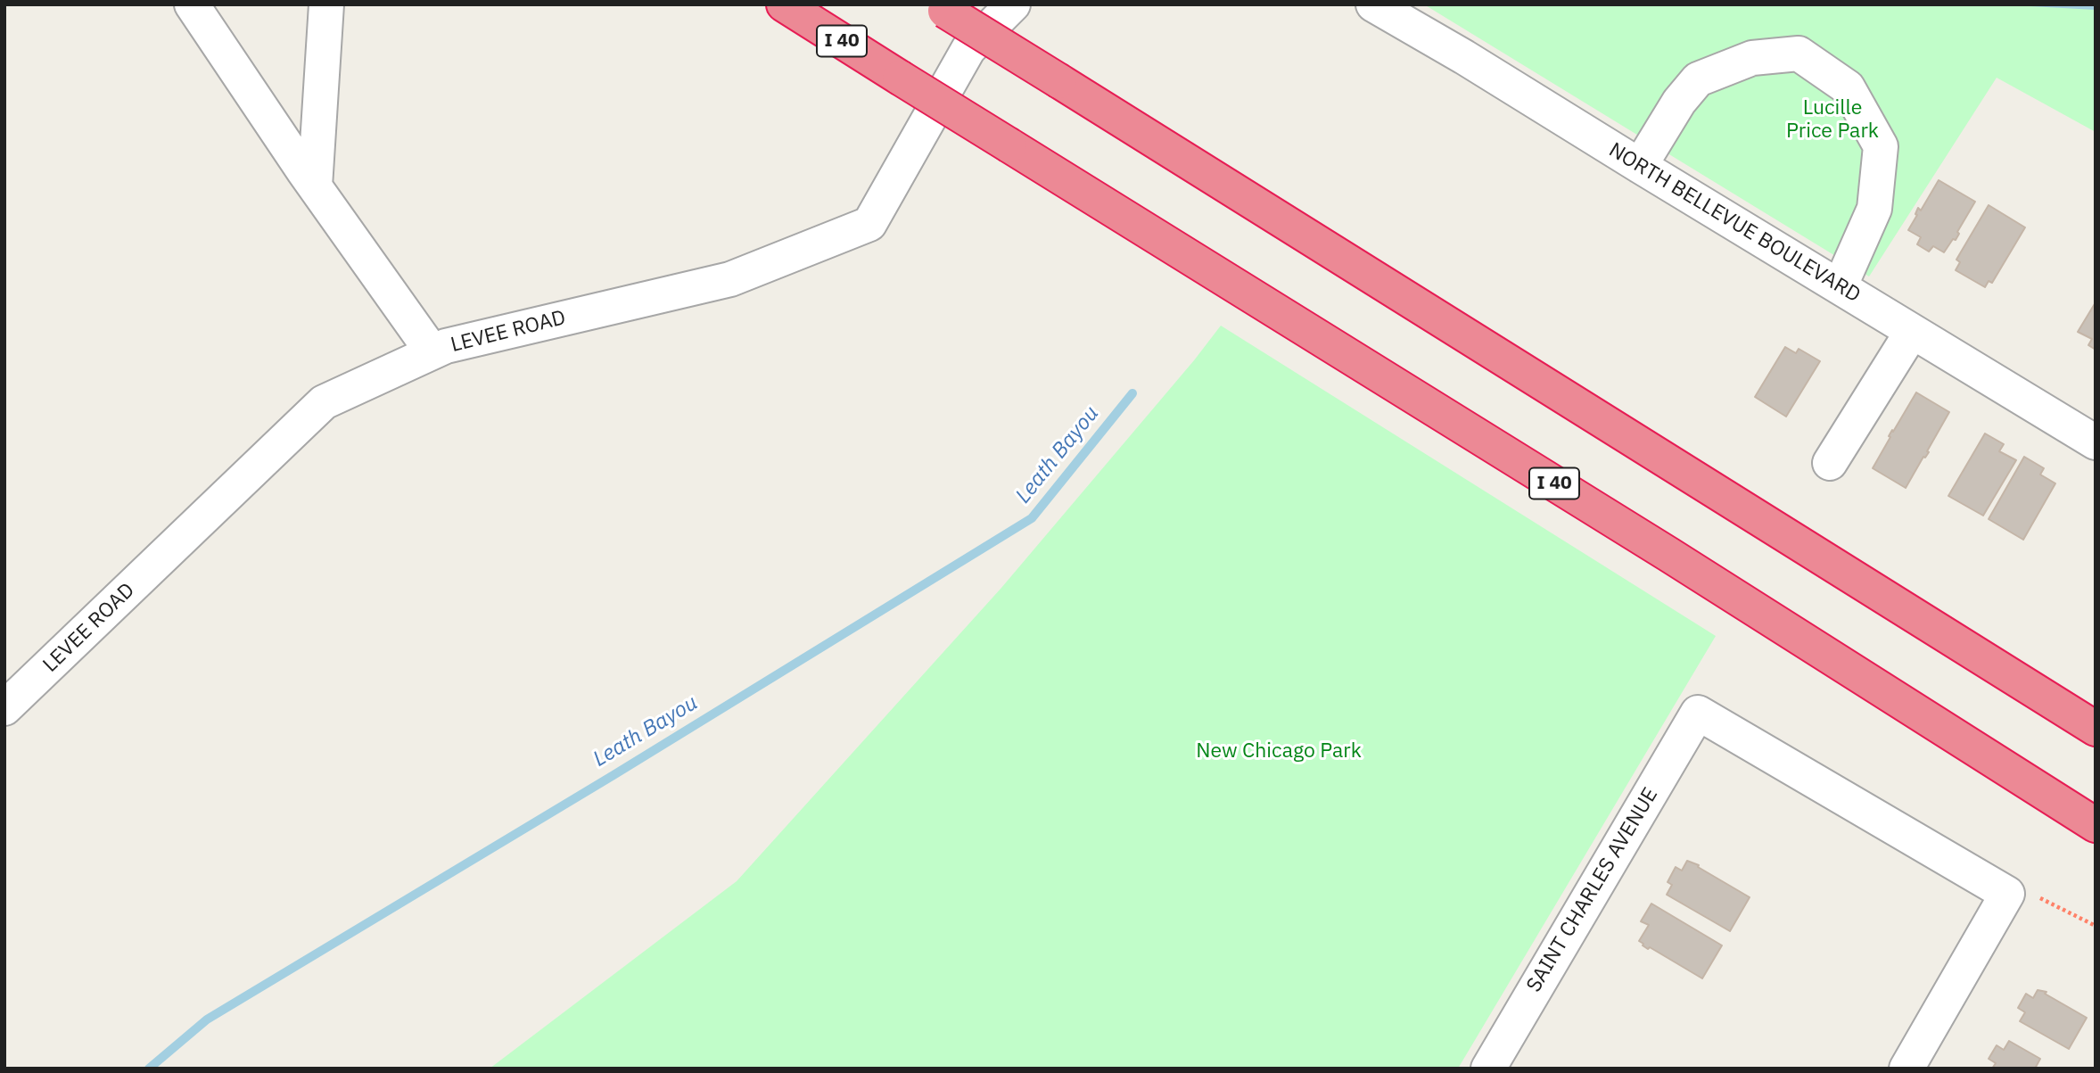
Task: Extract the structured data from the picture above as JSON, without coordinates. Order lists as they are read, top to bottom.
{
  "streets": {
    "highway": ["I 40"],
    "street": ["NORTH BELLEVUE BOULEVARD", "LEVEE ROAD", "SAINT CHARLES AVENUE"]
  },
  "water": ["Leath Bayou"],
  "parks": ["Lucille Price Park", "New Chicago Park"]
}
